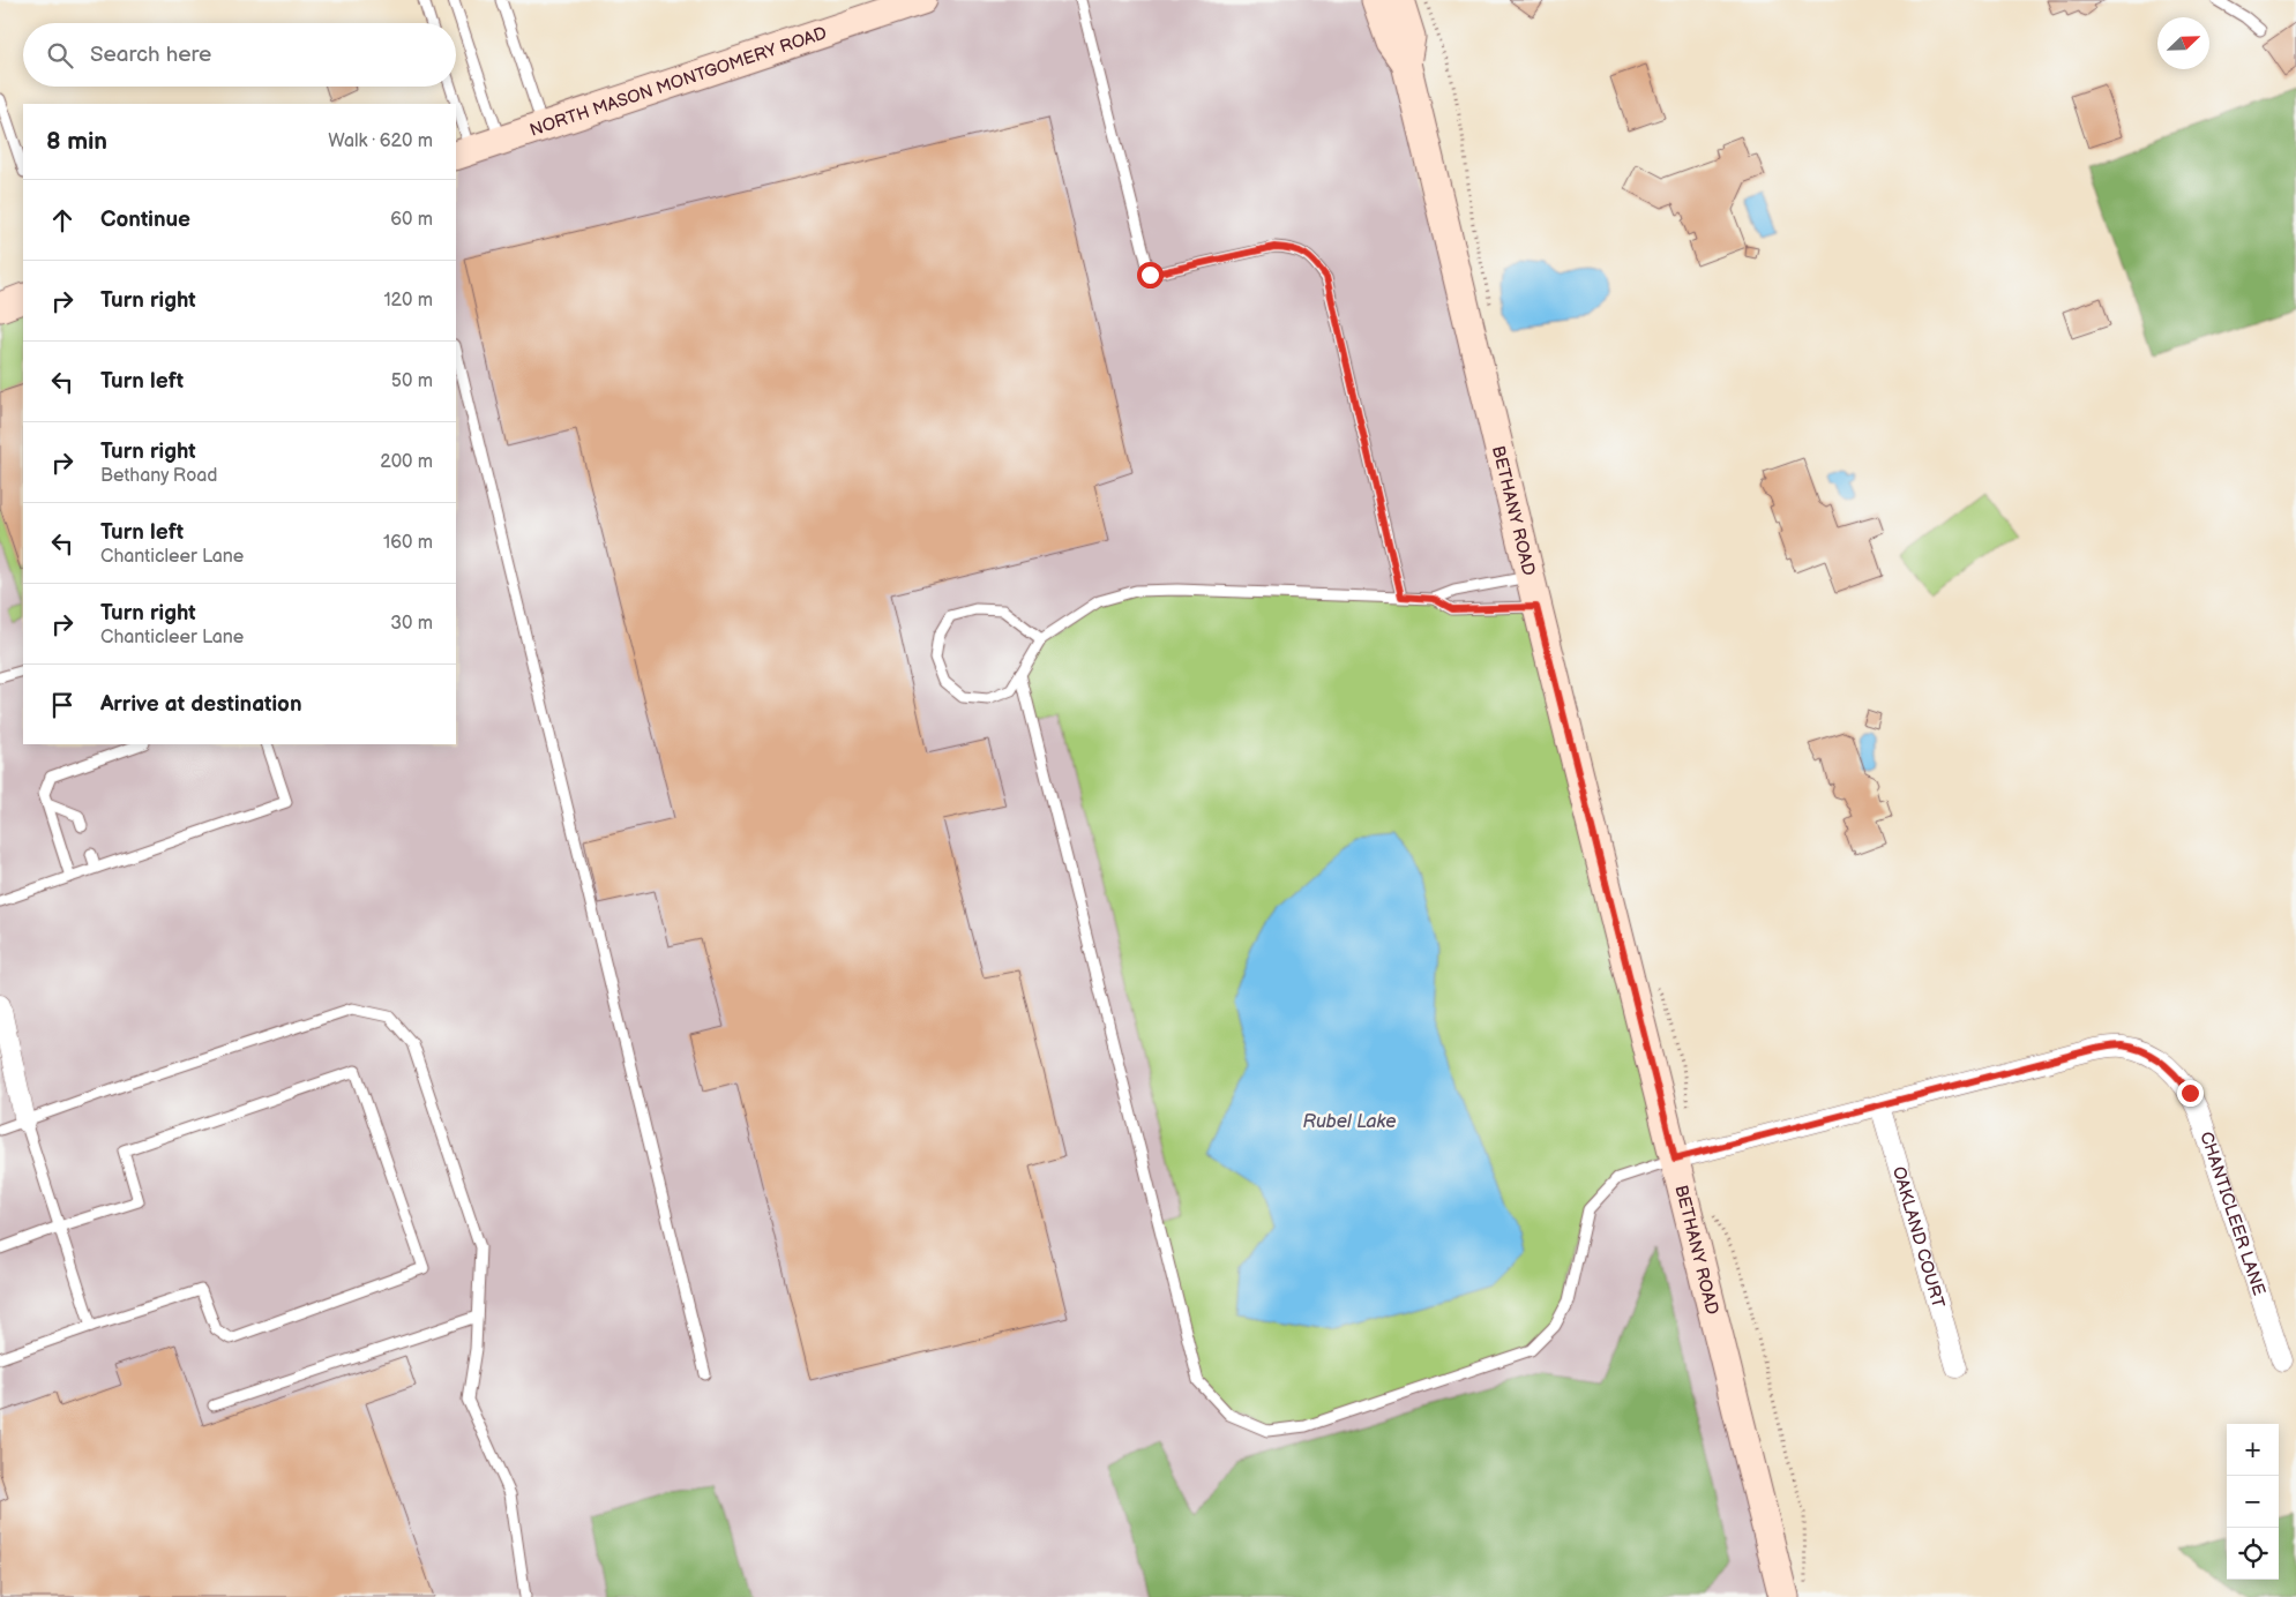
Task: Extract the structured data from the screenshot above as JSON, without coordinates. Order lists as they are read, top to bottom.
{
  "streets": {
    "main road": ["NORTH MASON MONTGOMERY ROAD", "BETHANY ROAD"],
    "street": ["CHANTICLEER LANE", "OAKLAND COURT"]
  },
  "crossings": [
    ["BETHANY ROAD", "CHANTICLEER LANE"],
    ["CHANTICLEER LANE", "OAKLAND COURT"]
  ],
  "water": ["Rubel Lake"],
  "north": "top right",
  "page": {
    "search": "Search here",
    "heading": ["8 min", "Walk · 620 m"],
    "list": [
      ["Continue", "60 m"],
      ["Turn right", "120 m"],
      ["Turn left", "50 m"],
      ["Turn right", "Bethany Road", "200 m"],
      ["Turn left", "Chanticleer Lane", "160 m"],
      ["Turn right", "Chanticleer Lane", "30 m"],
      "Arrive at destination"
    ],
    "map_buttons": ["+", "−"]
  }
}
